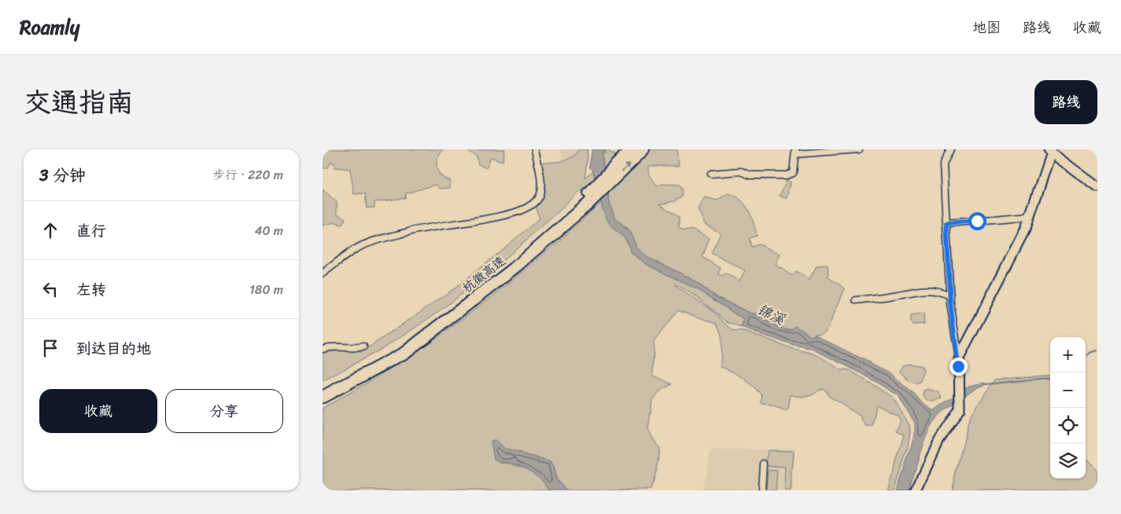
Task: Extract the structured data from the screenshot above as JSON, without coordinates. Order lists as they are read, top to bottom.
{
  "streets": {
    "highway": ["杭徽高速"]
  },
  "water": ["锦溪"],
  "page": {
    "header": "Roamly",
    "nav": ["地图", "路线", "收藏"],
    "title": "交通指南",
    "buttons": [
      "路线",
      ["收藏", "分享"]
    ],
    "heading": ["3 分钟", "步行 · 220 m"],
    "list": [
      ["直行", "40 m"],
      ["左转", "180 m"],
      "到达目的地"
    ],
    "map_buttons": ["+", "−"]
  }
}
